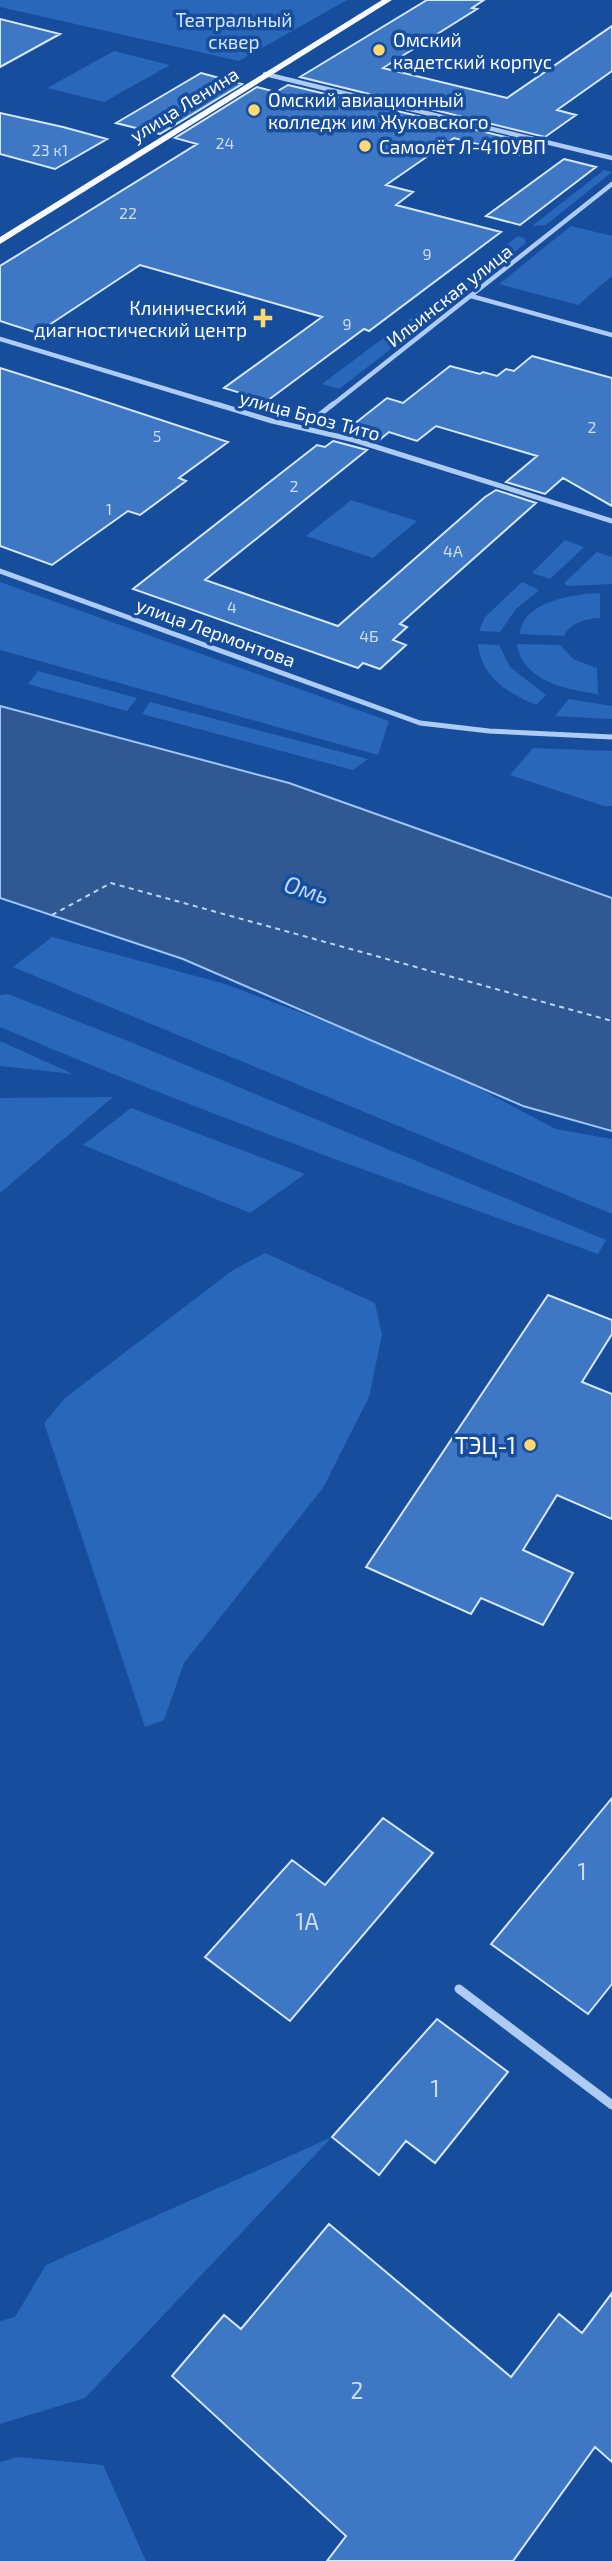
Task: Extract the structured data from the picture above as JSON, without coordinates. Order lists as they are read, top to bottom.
{
  "streets": {
    "main road": ["улица Ленина"],
    "street": ["Ильинская улица", "улица Броз Тито", "улица Лермонтова"]
  },
  "crossings": [
    ["Ильинская улица", "улица Броз Тито"]
  ],
  "water": ["Омь"],
  "parks": ["Театральный сквер"],
  "places": {
    "other": [
      "Омский кадетский корпус",
      "Омский авиационный колледж им Жуковского",
      "Самолёт Л-410УВП",
      "ТЭЦ-1"
    ],
    "health": ["Клинический диагностический центр"]
  },
  "house_numbers": [
    "24",
    "23 к1",
    "22",
    "9",
    "9",
    "2",
    "5",
    "2",
    "1",
    "4А",
    "4",
    "4Б",
    "1",
    "1А",
    "1",
    "2"
  ]
}
